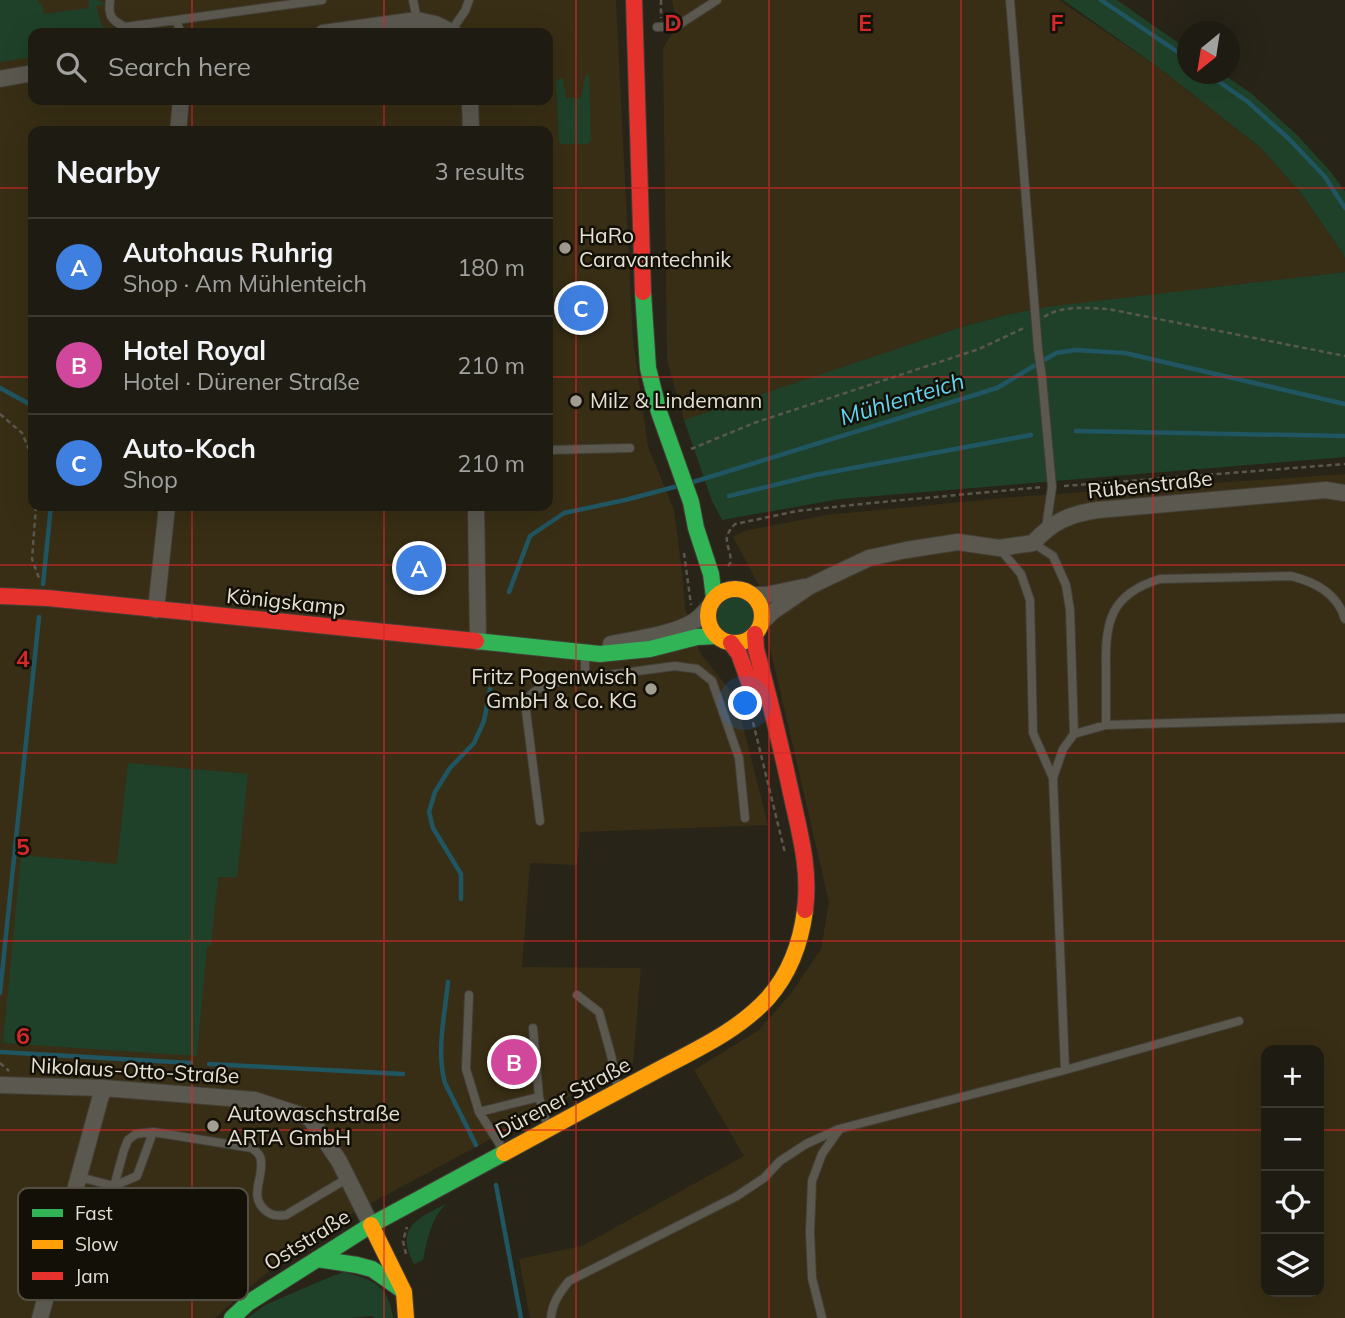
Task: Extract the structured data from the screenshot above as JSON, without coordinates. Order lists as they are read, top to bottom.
{
  "streets": {
    "main road": ["Königskamp", "Dürener Straße", "Oststraße"],
    "street": ["Rübenstraße", "Nikolaus-Otto-Straße"]
  },
  "crossings": [
    ["Königskamp", "Dürener Straße"],
    ["Nikolaus-Otto-Straße", "Dürener Straße"],
    ["Nikolaus-Otto-Straße", "Oststraße"],
    ["Dürener Straße", "Oststraße"]
  ],
  "water": ["Mühlenteich"],
  "places": [
    "HaRo Caravantechnik",
    "Milz & Lindemann",
    "Fritz Pogenwisch GmbH & Co. KG",
    "Autowaschstraße ARTA GmbH"
  ],
  "legend": ["Fast", "Slow", "Jam"],
  "north": "bottom left",
  "page": {
    "search": "Search here",
    "heading": ["Nearby", "3 results"],
    "list": [
      {
        "mark": "A",
        "name": "Autohaus Ruhrig",
        "note": "Shop · Am Mühlenteich",
        "value": "180 m"
      },
      {
        "mark": "B",
        "name": "Hotel Royal",
        "note": "Hotel · Dürener Straße",
        "value": "210 m"
      },
      {
        "mark": "C",
        "name": "Auto-Koch",
        "note": "Shop",
        "value": "210 m"
      }
    ],
    "pins": ["C", "A", "B"],
    "map_buttons": ["+", "−"]
  },
  "grid": {
    "columns": ["D", "E", "F"],
    "rows": ["4", "5", "6"]
  }
}
